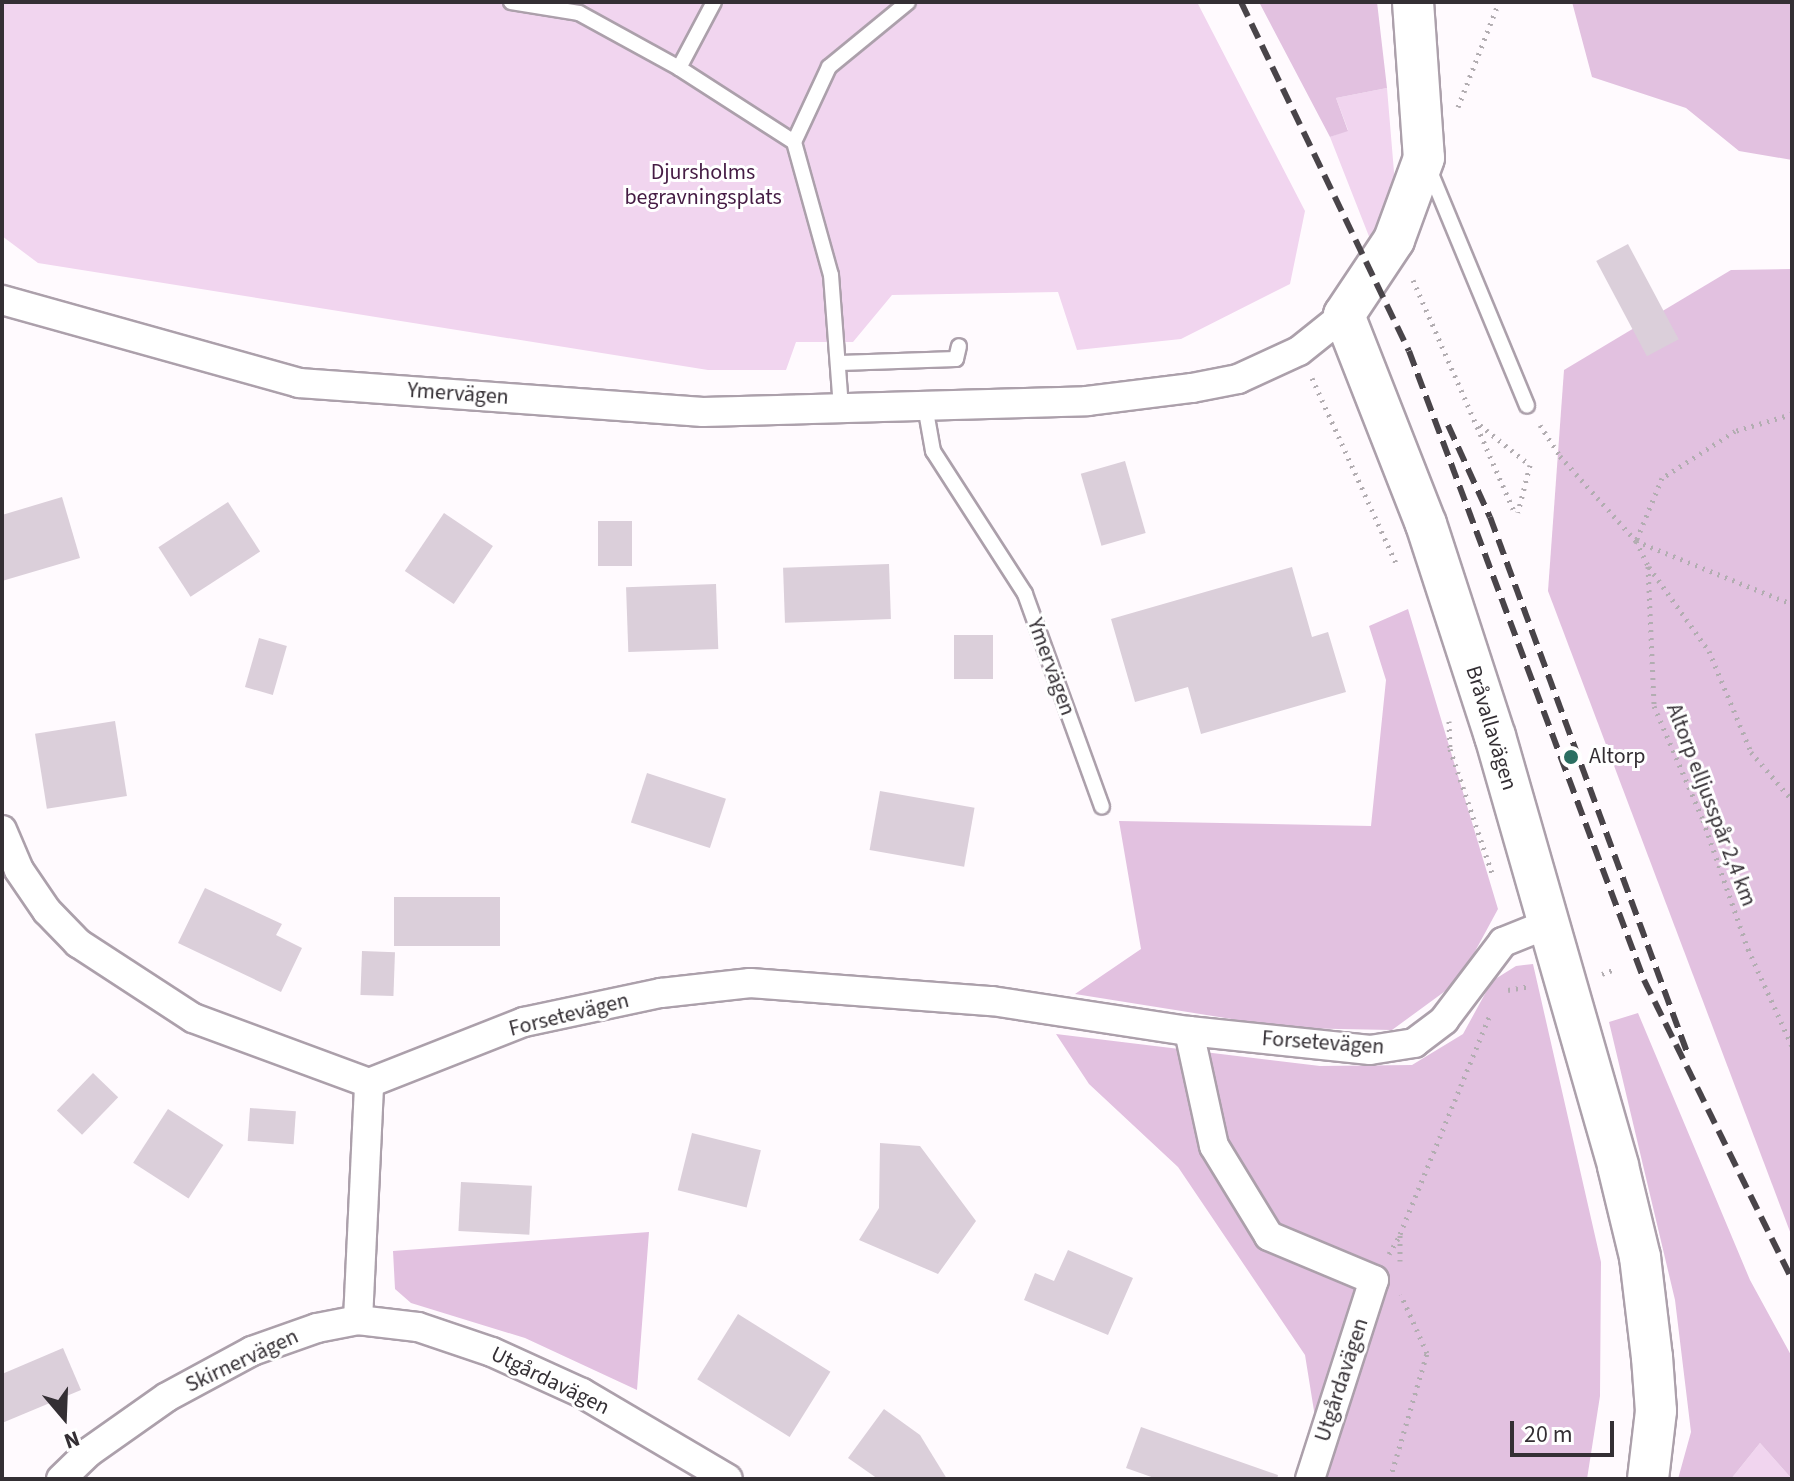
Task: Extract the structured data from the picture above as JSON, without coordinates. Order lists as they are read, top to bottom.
{
  "streets": {
    "street": [
      "Ymervägen",
      "Bråvallavägen",
      "Forsetevägen",
      "Skirnervägen",
      "Utgårdavägen"
    ],
    "path": ["Altorp elljusspår 2,4 km"]
  },
  "crossings": [
    ["Ymervägen", "Bråvallavägen"],
    ["Bråvallavägen", "Forsetevägen"],
    ["Skirnervägen", "Utgårdavägen"]
  ],
  "parks": ["Djursholms begravningsplats"],
  "places": ["Altorp"],
  "scale_bar": "20 m",
  "north": "bottom"
}
